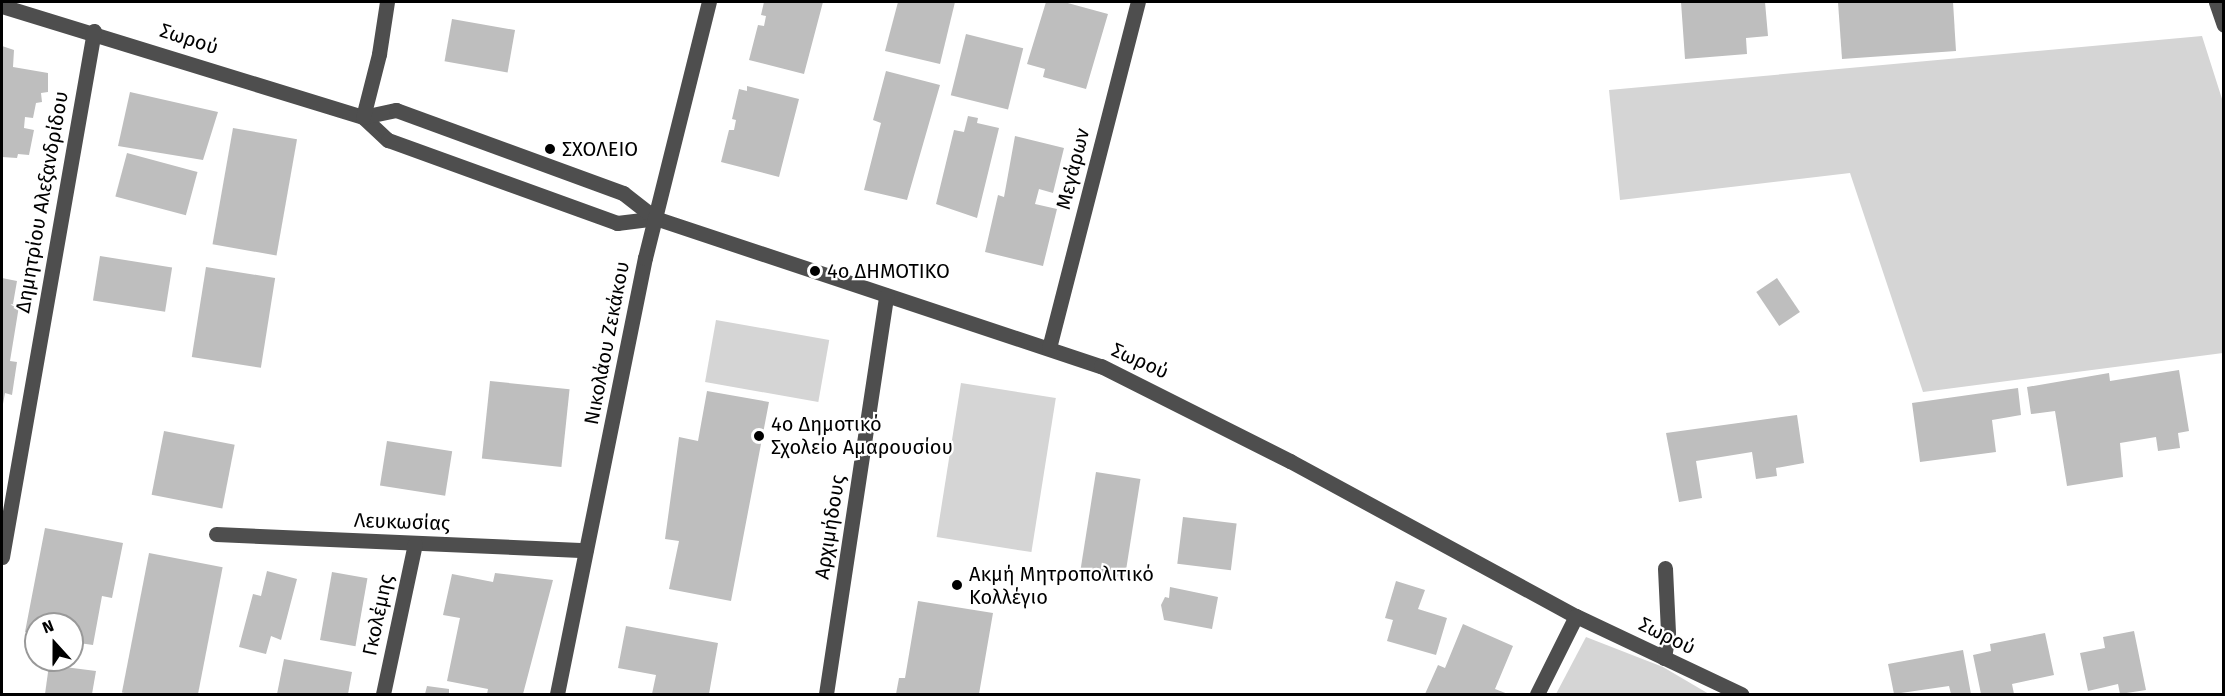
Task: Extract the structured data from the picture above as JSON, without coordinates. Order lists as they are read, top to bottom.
{
  "streets": {
    "street": [
      "Σωρού",
      "Μεγάρων",
      "Δημητρίου Αλεξανδρίδου",
      "Νικολάου Ζεκάκου",
      "Λευκωσίας",
      "Αρχιμήδους",
      "Γκολέμης"
    ]
  },
  "crossings": [
    ["Σωρού", "Μεγάρων"],
    ["Σωρού", "Δημητρίου Αλεξανδρίδου"],
    ["Σωρού", "Νικολάου Ζεκάκου"],
    ["Σωρού", "Αρχιμήδους"],
    ["Νικολάου Ζεκάκου", "Λευκωσίας"],
    ["Λευκωσίας", "Γκολέμης"]
  ],
  "places": [
    "ΣΧΟΛΕΙΟ",
    "4ο ΔΗΜΟΤΙΚΟ",
    "4ο Δημοτικό Σχολείο Αμαρουσίου",
    "Ακμή Μητροπολιτικό Κολλέγιο"
  ],
  "north": "top"
}
